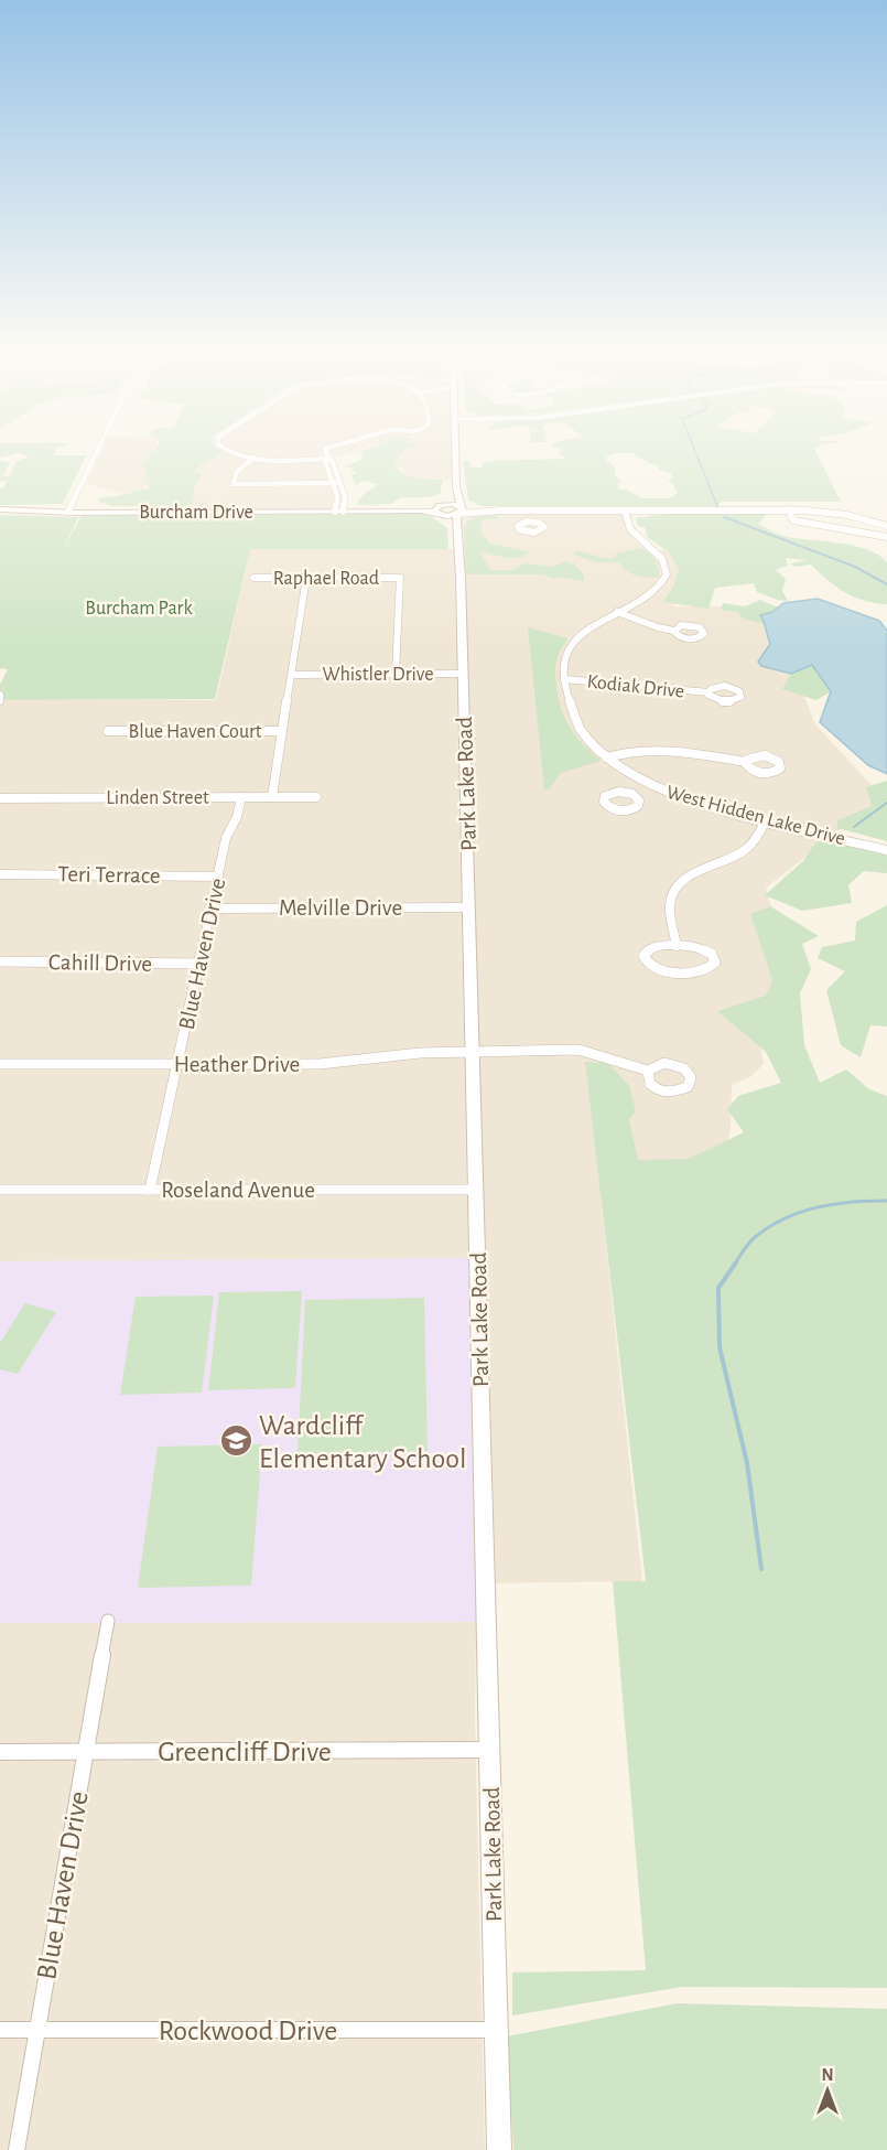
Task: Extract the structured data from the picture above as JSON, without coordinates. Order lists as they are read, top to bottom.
{
  "streets": {
    "street": [
      "Burcham Drive",
      "Raphael Road",
      "Whistler Drive",
      "Kodiak Drive",
      "Blue Haven Court",
      "Park Lake Road",
      "Linden Street",
      "West Hidden Lake Drive",
      "Teri Terrace",
      "Melville Drive",
      "Blue Haven Drive",
      "Cahill Drive",
      "Heather Drive",
      "Roseland Avenue",
      "Greencliff Drive",
      "Rockwood Drive"
    ]
  },
  "crossings": [
    ["Burcham Drive", "Park Lake Road"],
    ["Raphael Road", "Whistler Drive"],
    ["Whistler Drive", "Park Lake Road"],
    ["Kodiak Drive", "West Hidden Lake Drive"],
    ["Park Lake Road", "Melville Drive"],
    ["Park Lake Road", "Heather Drive"],
    ["Park Lake Road", "Roseland Avenue"],
    ["Park Lake Road", "Greencliff Drive"],
    ["Park Lake Road", "Rockwood Drive"],
    ["Linden Street", "Blue Haven Drive"],
    ["Teri Terrace", "Blue Haven Drive"],
    ["Melville Drive", "Blue Haven Drive"],
    ["Blue Haven Drive", "Cahill Drive"],
    ["Blue Haven Drive", "Heather Drive"],
    ["Blue Haven Drive", "Roseland Avenue"],
    ["Blue Haven Drive", "Greencliff Drive"],
    ["Blue Haven Drive", "Rockwood Drive"]
  ],
  "parks": ["Burcham Park"],
  "places": {
    "school or university": ["Wardcliff Elementary School"]
  },
  "north": "top"
}
